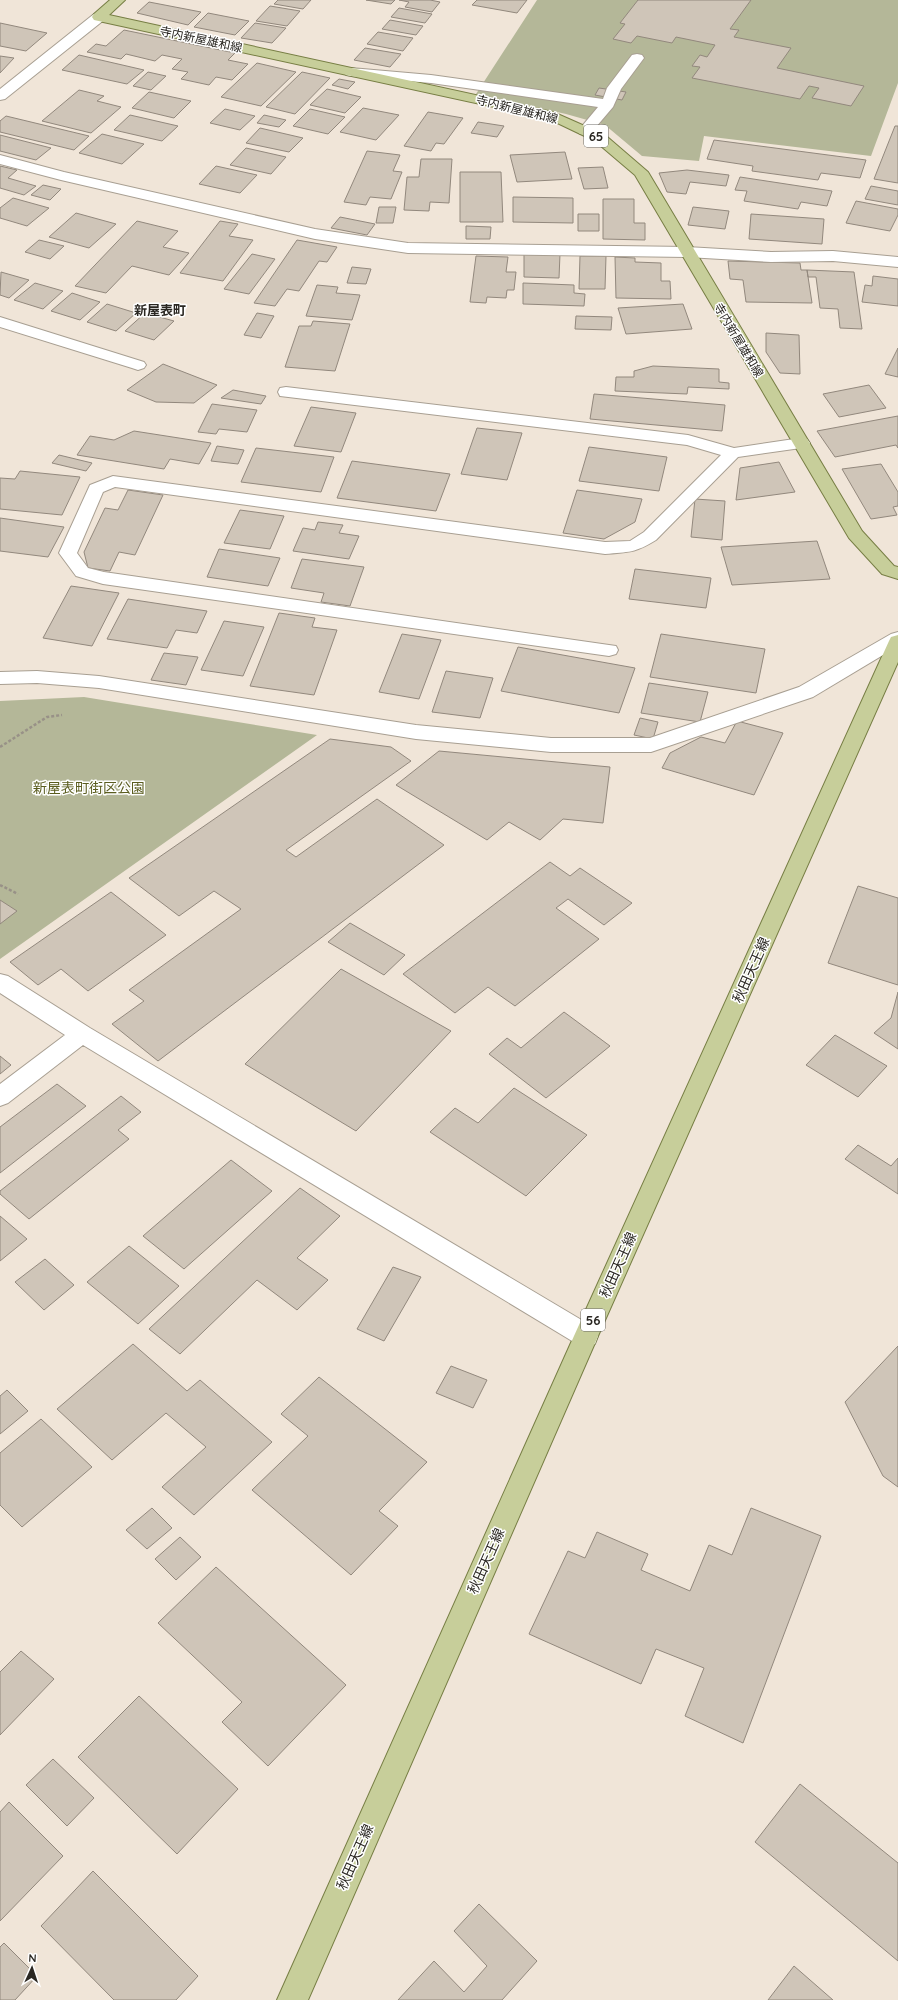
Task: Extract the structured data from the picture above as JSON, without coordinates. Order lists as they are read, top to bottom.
{
  "streets": {
    "main road": [
      "寺内新屋雄和線",
      "65",
      "秋田天王線",
      "56"
    ]
  },
  "districts": ["新屋表町"],
  "parks": ["新屋表町街区公園"],
  "north": "top"
}
